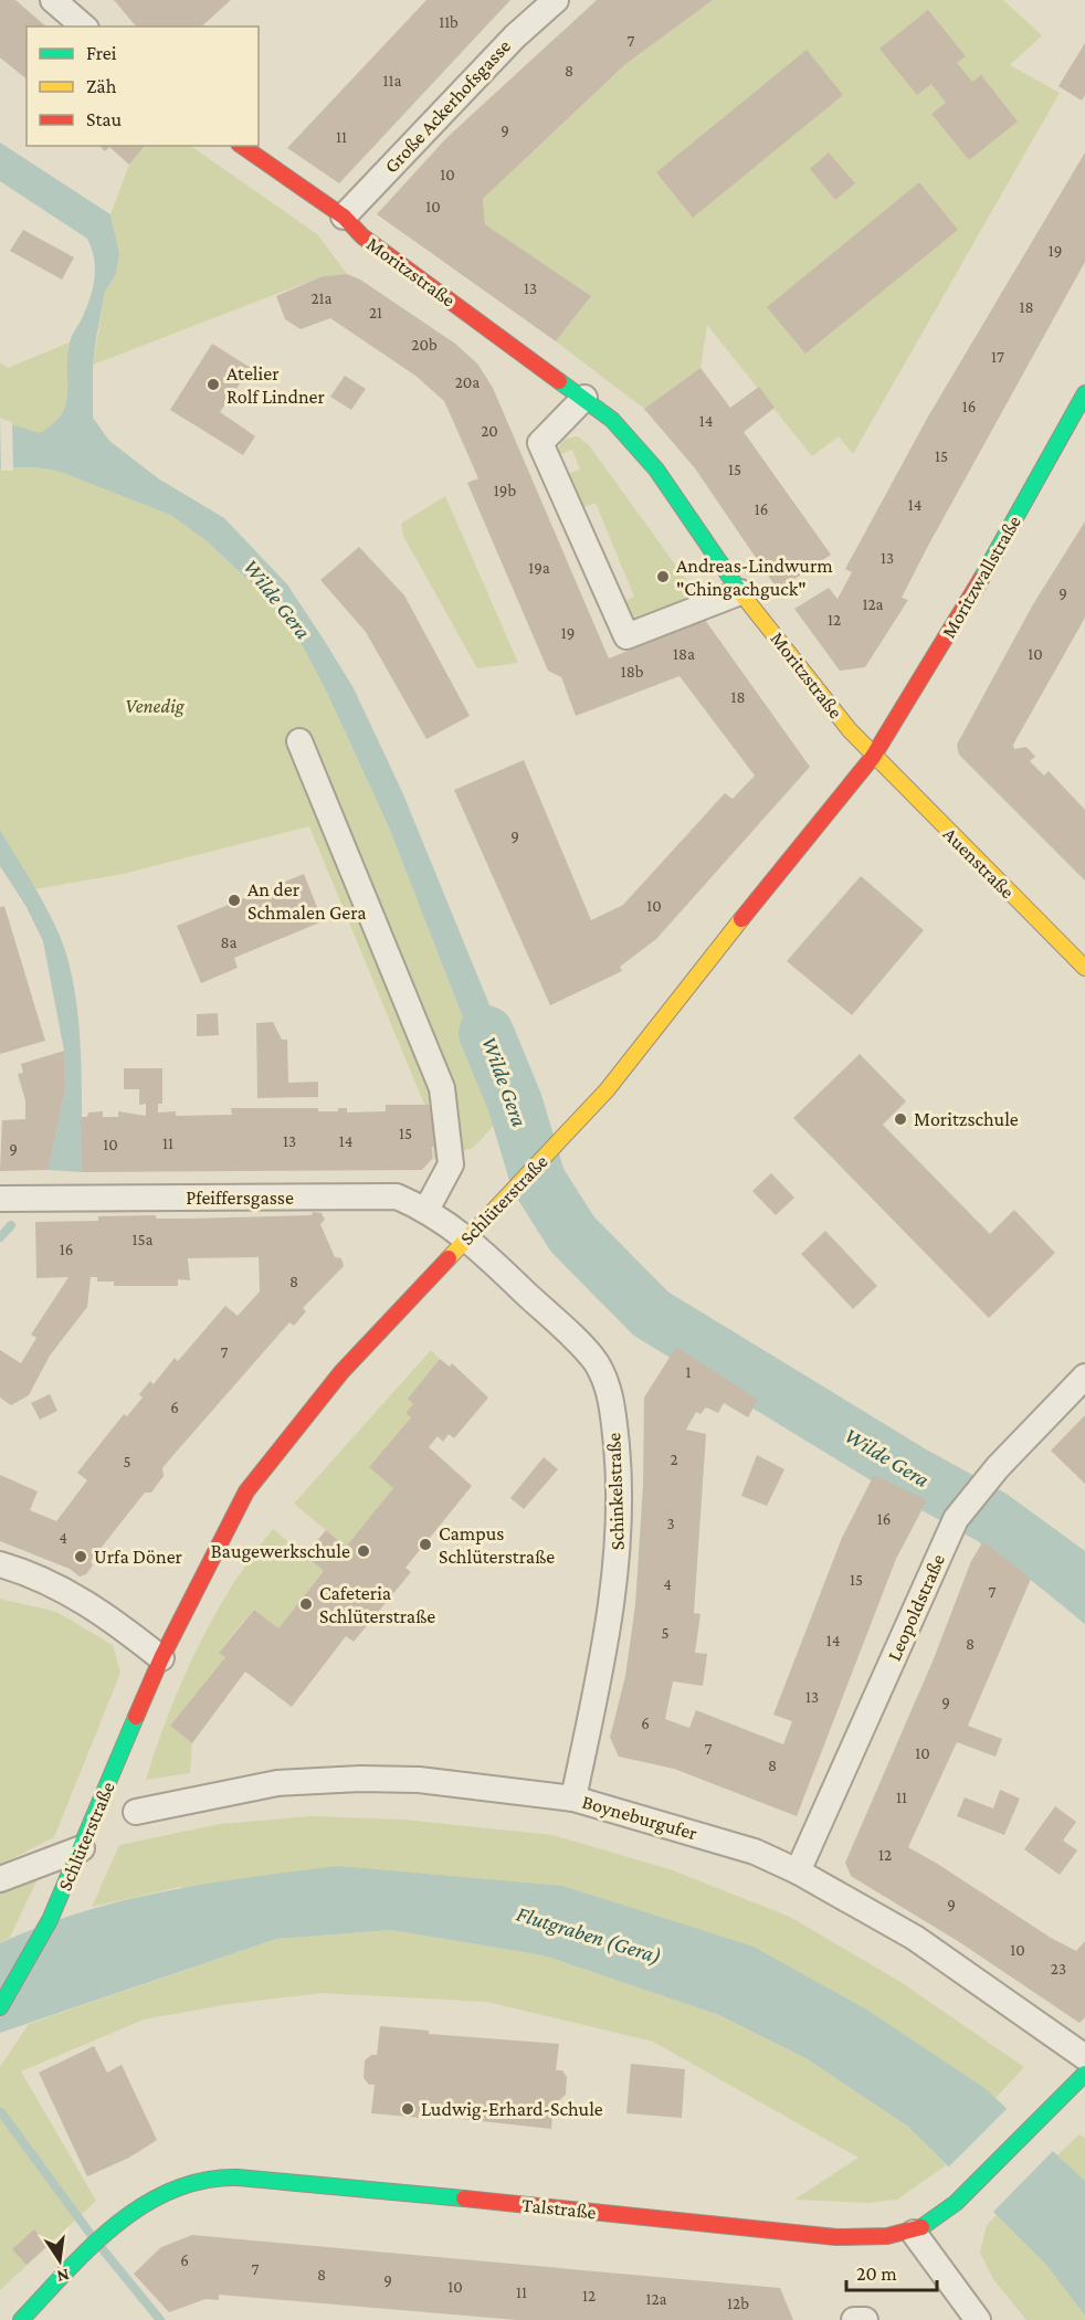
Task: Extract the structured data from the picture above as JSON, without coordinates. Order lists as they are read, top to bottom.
{
  "streets": {
    "main road": [
      "Moritzstraße",
      "Moritzwallstraße",
      "Auenstraße",
      "Schlüterstraße",
      "Talstraße"
    ],
    "street": [
      "Große Ackerhofsgasse",
      "Pfeiffersgasse",
      "Schinkelstraße",
      "Leopoldstraße",
      "Boyneburgufer"
    ]
  },
  "crossings": [
    ["Große Ackerhofsgasse", "Moritzstraße"],
    ["Moritzstraße", "Moritzwallstraße"],
    ["Moritzstraße", "Auenstraße"],
    ["Moritzstraße", "Schlüterstraße"],
    ["Moritzwallstraße", "Auenstraße"],
    ["Moritzwallstraße", "Schlüterstraße"],
    ["Auenstraße", "Schlüterstraße"],
    ["Pfeiffersgasse", "Schlüterstraße"],
    ["Pfeiffersgasse", "Schinkelstraße"],
    ["Schlüterstraße", "Schinkelstraße"],
    ["Schinkelstraße", "Boyneburgufer"],
    ["Leopoldstraße", "Boyneburgufer"]
  ],
  "water": ["Wilde Gera", "Flutgraben (Gera)"],
  "parks": ["Venedig"],
  "places": [
    "Atelier Rolf Lindner",
    "Andreas-Lindwurm \"Chingachguck\"",
    "An der Schmalen Gera",
    "Moritzschule",
    "Campus Schlüterstraße",
    "Baugewerkschule",
    "Urfa Döner",
    "Cafeteria Schlüterstraße",
    "Ludwig-Erhard-Schule"
  ],
  "house_numbers": [
    "11b",
    "7",
    "8",
    "11a",
    "9",
    "11",
    "10",
    "10",
    "19",
    "13",
    "21a",
    "18",
    "21",
    "20b",
    "17",
    "20a",
    "16",
    "14",
    "20",
    "15",
    "15",
    "19b",
    "14",
    "16",
    "13",
    "19a",
    "9",
    "12a",
    "12",
    "19",
    "18a",
    "10",
    "18b",
    "18",
    "9",
    "10",
    "8a",
    "15",
    "13",
    "14",
    "11",
    "10",
    "9",
    "15a",
    "16",
    "8",
    "7",
    "1",
    "6",
    "2",
    "5",
    "16",
    "3",
    "4",
    "15",
    "4",
    "7",
    "5",
    "14",
    "8",
    "13",
    "9",
    "6",
    "7",
    "10",
    "8",
    "11",
    "12",
    "9",
    "10",
    "23",
    "6",
    "7",
    "8",
    "9",
    "10",
    "11",
    "12",
    "12a",
    "12b"
  ],
  "legend": ["Frei", "Zäh", "Stau"],
  "scale_bar": "20 m",
  "north": "bottom"
}
